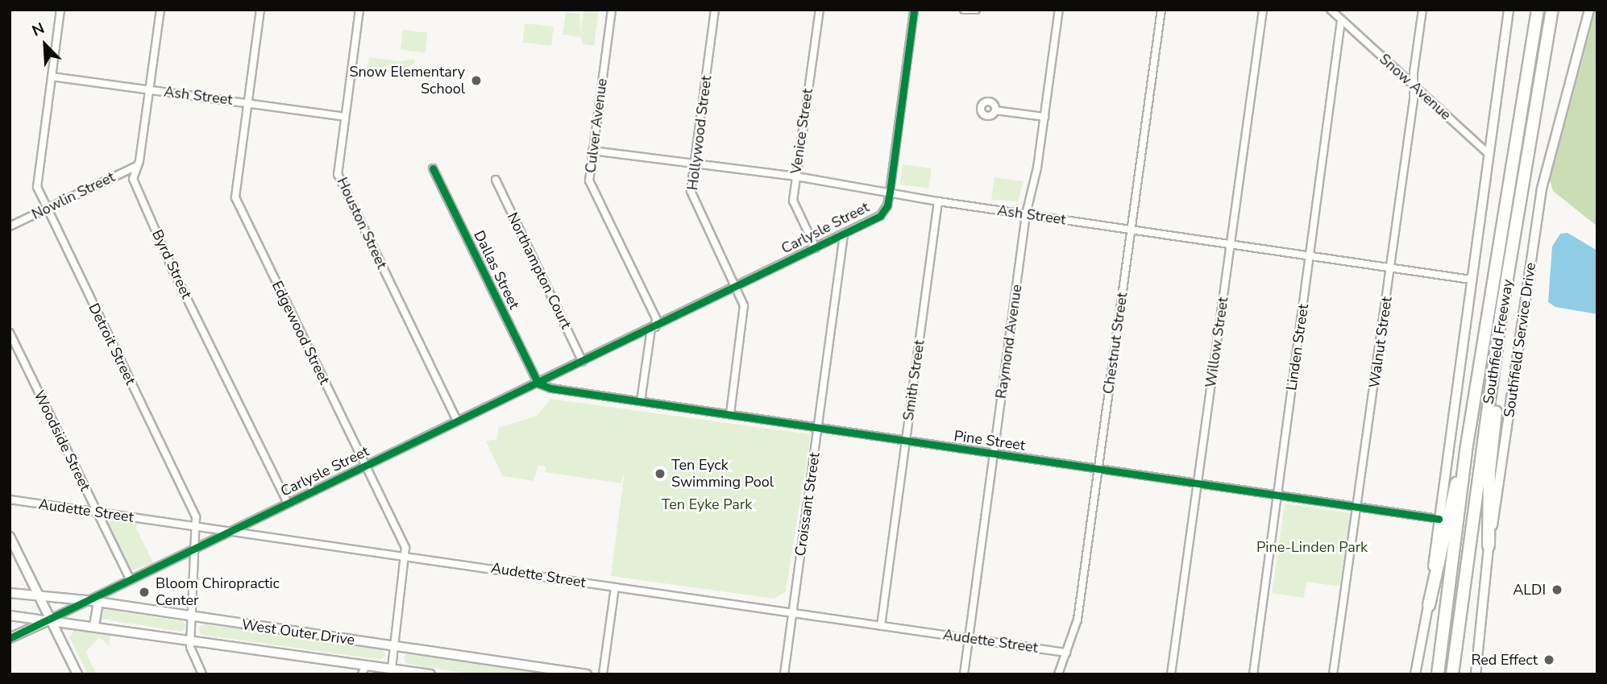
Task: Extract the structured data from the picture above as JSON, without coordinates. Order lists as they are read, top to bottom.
{
  "streets": {
    "highway": ["Southfield Freeway"],
    "main road": ["Southfield Service Drive", "West Outer Drive"],
    "street": [
      "Snow Avenue",
      "Ash Street",
      "Culver Avenue",
      "Venice Street",
      "Hollywood Street",
      "Nowlin Street",
      "Houston Street",
      "Carlysle Street",
      "Byrd Street",
      "Dallas Street",
      "Northampton Court",
      "Edgewood Street",
      "Raymond Avenue",
      "Willow Street",
      "Walnut Street",
      "Chestnut Street",
      "Detroit Street",
      "Linden Street",
      "Smith Street",
      "Woodside Street",
      "Pine Street",
      "Croissant Street",
      "Audette Street"
    ]
  },
  "crossings": [
    ["Snow Avenue", "Walnut Street"],
    ["Snow Avenue", "Linden Street"],
    ["Ash Street", "Culver Avenue"],
    ["Ash Street", "Venice Street"],
    ["Ash Street", "Hollywood Street"],
    ["Ash Street", "Houston Street"],
    ["Ash Street", "Carlysle Street"],
    ["Ash Street", "Byrd Street"],
    ["Ash Street", "Edgewood Street"],
    ["Ash Street", "Raymond Avenue"],
    ["Ash Street", "Willow Street"],
    ["Ash Street", "Walnut Street"],
    ["Ash Street", "Chestnut Street"],
    ["Ash Street", "Detroit Street"],
    ["Ash Street", "Linden Street"],
    ["Ash Street", "Smith Street"],
    ["Culver Avenue", "Carlysle Street"],
    ["Culver Avenue", "Pine Street"],
    ["Venice Street", "Carlysle Street"],
    ["Hollywood Street", "Carlysle Street"],
    ["Hollywood Street", "Pine Street"],
    ["Nowlin Street", "Byrd Street"],
    ["Nowlin Street", "Detroit Street"],
    ["Houston Street", "Carlysle Street"],
    ["Carlysle Street", "Byrd Street"],
    ["Carlysle Street", "Dallas Street"],
    ["Carlysle Street", "Northampton Court"],
    ["Carlysle Street", "Edgewood Street"],
    ["Carlysle Street", "Detroit Street"],
    ["Carlysle Street", "Woodside Street"],
    ["Carlysle Street", "Pine Street"],
    ["Carlysle Street", "Croissant Street"],
    ["Carlysle Street", "Audette Street"],
    ["Carlysle Street", "West Outer Drive"],
    ["Dallas Street", "Pine Street"],
    ["Edgewood Street", "Audette Street"],
    ["Raymond Avenue", "Pine Street"],
    ["Raymond Avenue", "Audette Street"],
    ["Willow Street", "Pine Street"],
    ["Walnut Street", "Pine Street"],
    ["Chestnut Street", "Pine Street"],
    ["Chestnut Street", "Audette Street"],
    ["Detroit Street", "Audette Street"],
    ["Detroit Street", "West Outer Drive"],
    ["Linden Street", "Pine Street"],
    ["Smith Street", "Pine Street"],
    ["Smith Street", "Audette Street"],
    ["Woodside Street", "Audette Street"],
    ["Pine Street", "Croissant Street"],
    ["Croissant Street", "Audette Street"]
  ],
  "parks": ["Ten Eyke Park", "Pine-Linden Park"],
  "places": [
    "Snow Elementary School",
    "Ten Eyck Swimming Pool",
    "ALDI",
    "Bloom Chiropractic Center",
    "Red Effect"
  ],
  "north": "top left"
}
